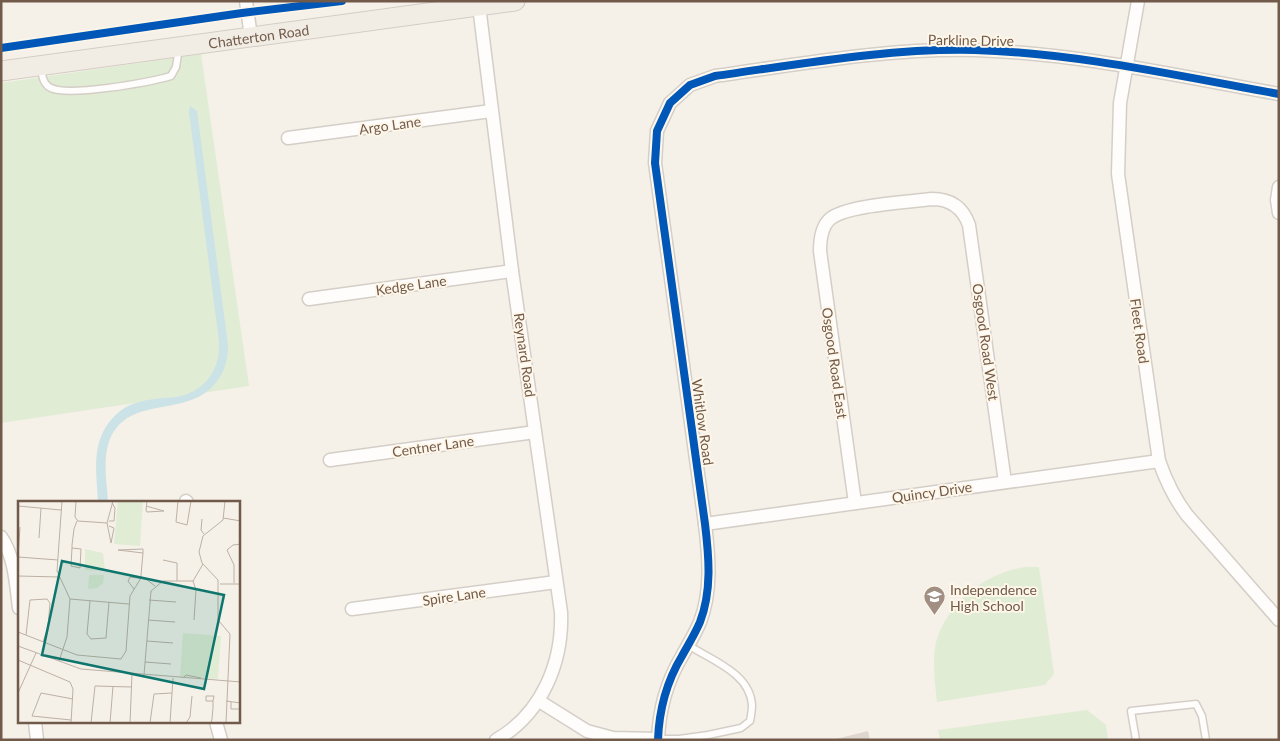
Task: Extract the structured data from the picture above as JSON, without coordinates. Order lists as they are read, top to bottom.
{
  "streets": {
    "main road": ["Chatterton Road"],
    "street": [
      "Parkline Drive",
      "Argo Lane",
      "Kedge Lane",
      "Fleet Road",
      "Osgood Road West",
      "Reynard Road",
      "Osgood Road East",
      "Whitlow Road",
      "Centner Lane",
      "Quincy Drive",
      "Spire Lane"
    ]
  },
  "crossings": [
    ["Chatterton Road", "Reynard Road"],
    ["Parkline Drive", "Fleet Road"],
    ["Parkline Drive", "Whitlow Road"],
    ["Argo Lane", "Reynard Road"],
    ["Kedge Lane", "Reynard Road"],
    ["Fleet Road", "Quincy Drive"],
    ["Osgood Road West", "Osgood Road East"],
    ["Osgood Road West", "Quincy Drive"],
    ["Reynard Road", "Centner Lane"],
    ["Reynard Road", "Spire Lane"],
    ["Osgood Road East", "Quincy Drive"],
    ["Whitlow Road", "Quincy Drive"]
  ],
  "places": {
    "school or university": ["Independence High School"]
  }
}
